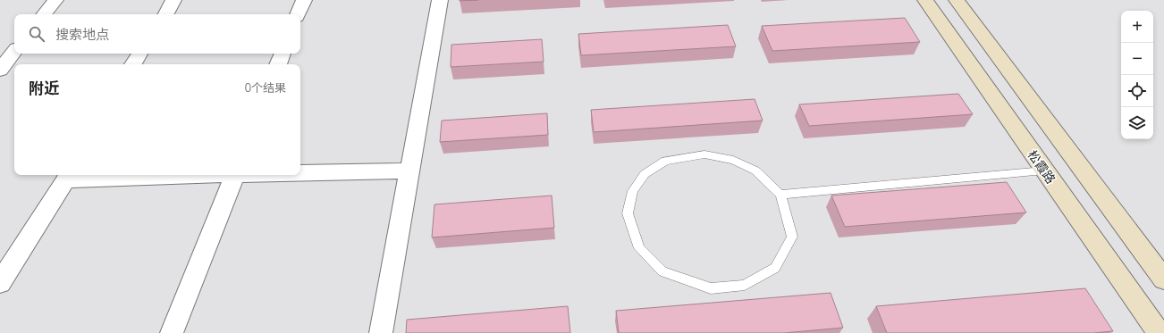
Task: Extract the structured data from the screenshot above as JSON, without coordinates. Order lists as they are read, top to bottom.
{
  "streets": {
    "main road": ["松霞路"]
  },
  "page": {
    "map_buttons": ["+", "−"],
    "search": "搜索地点",
    "heading": ["附近", "0个结果"]
  }
}
